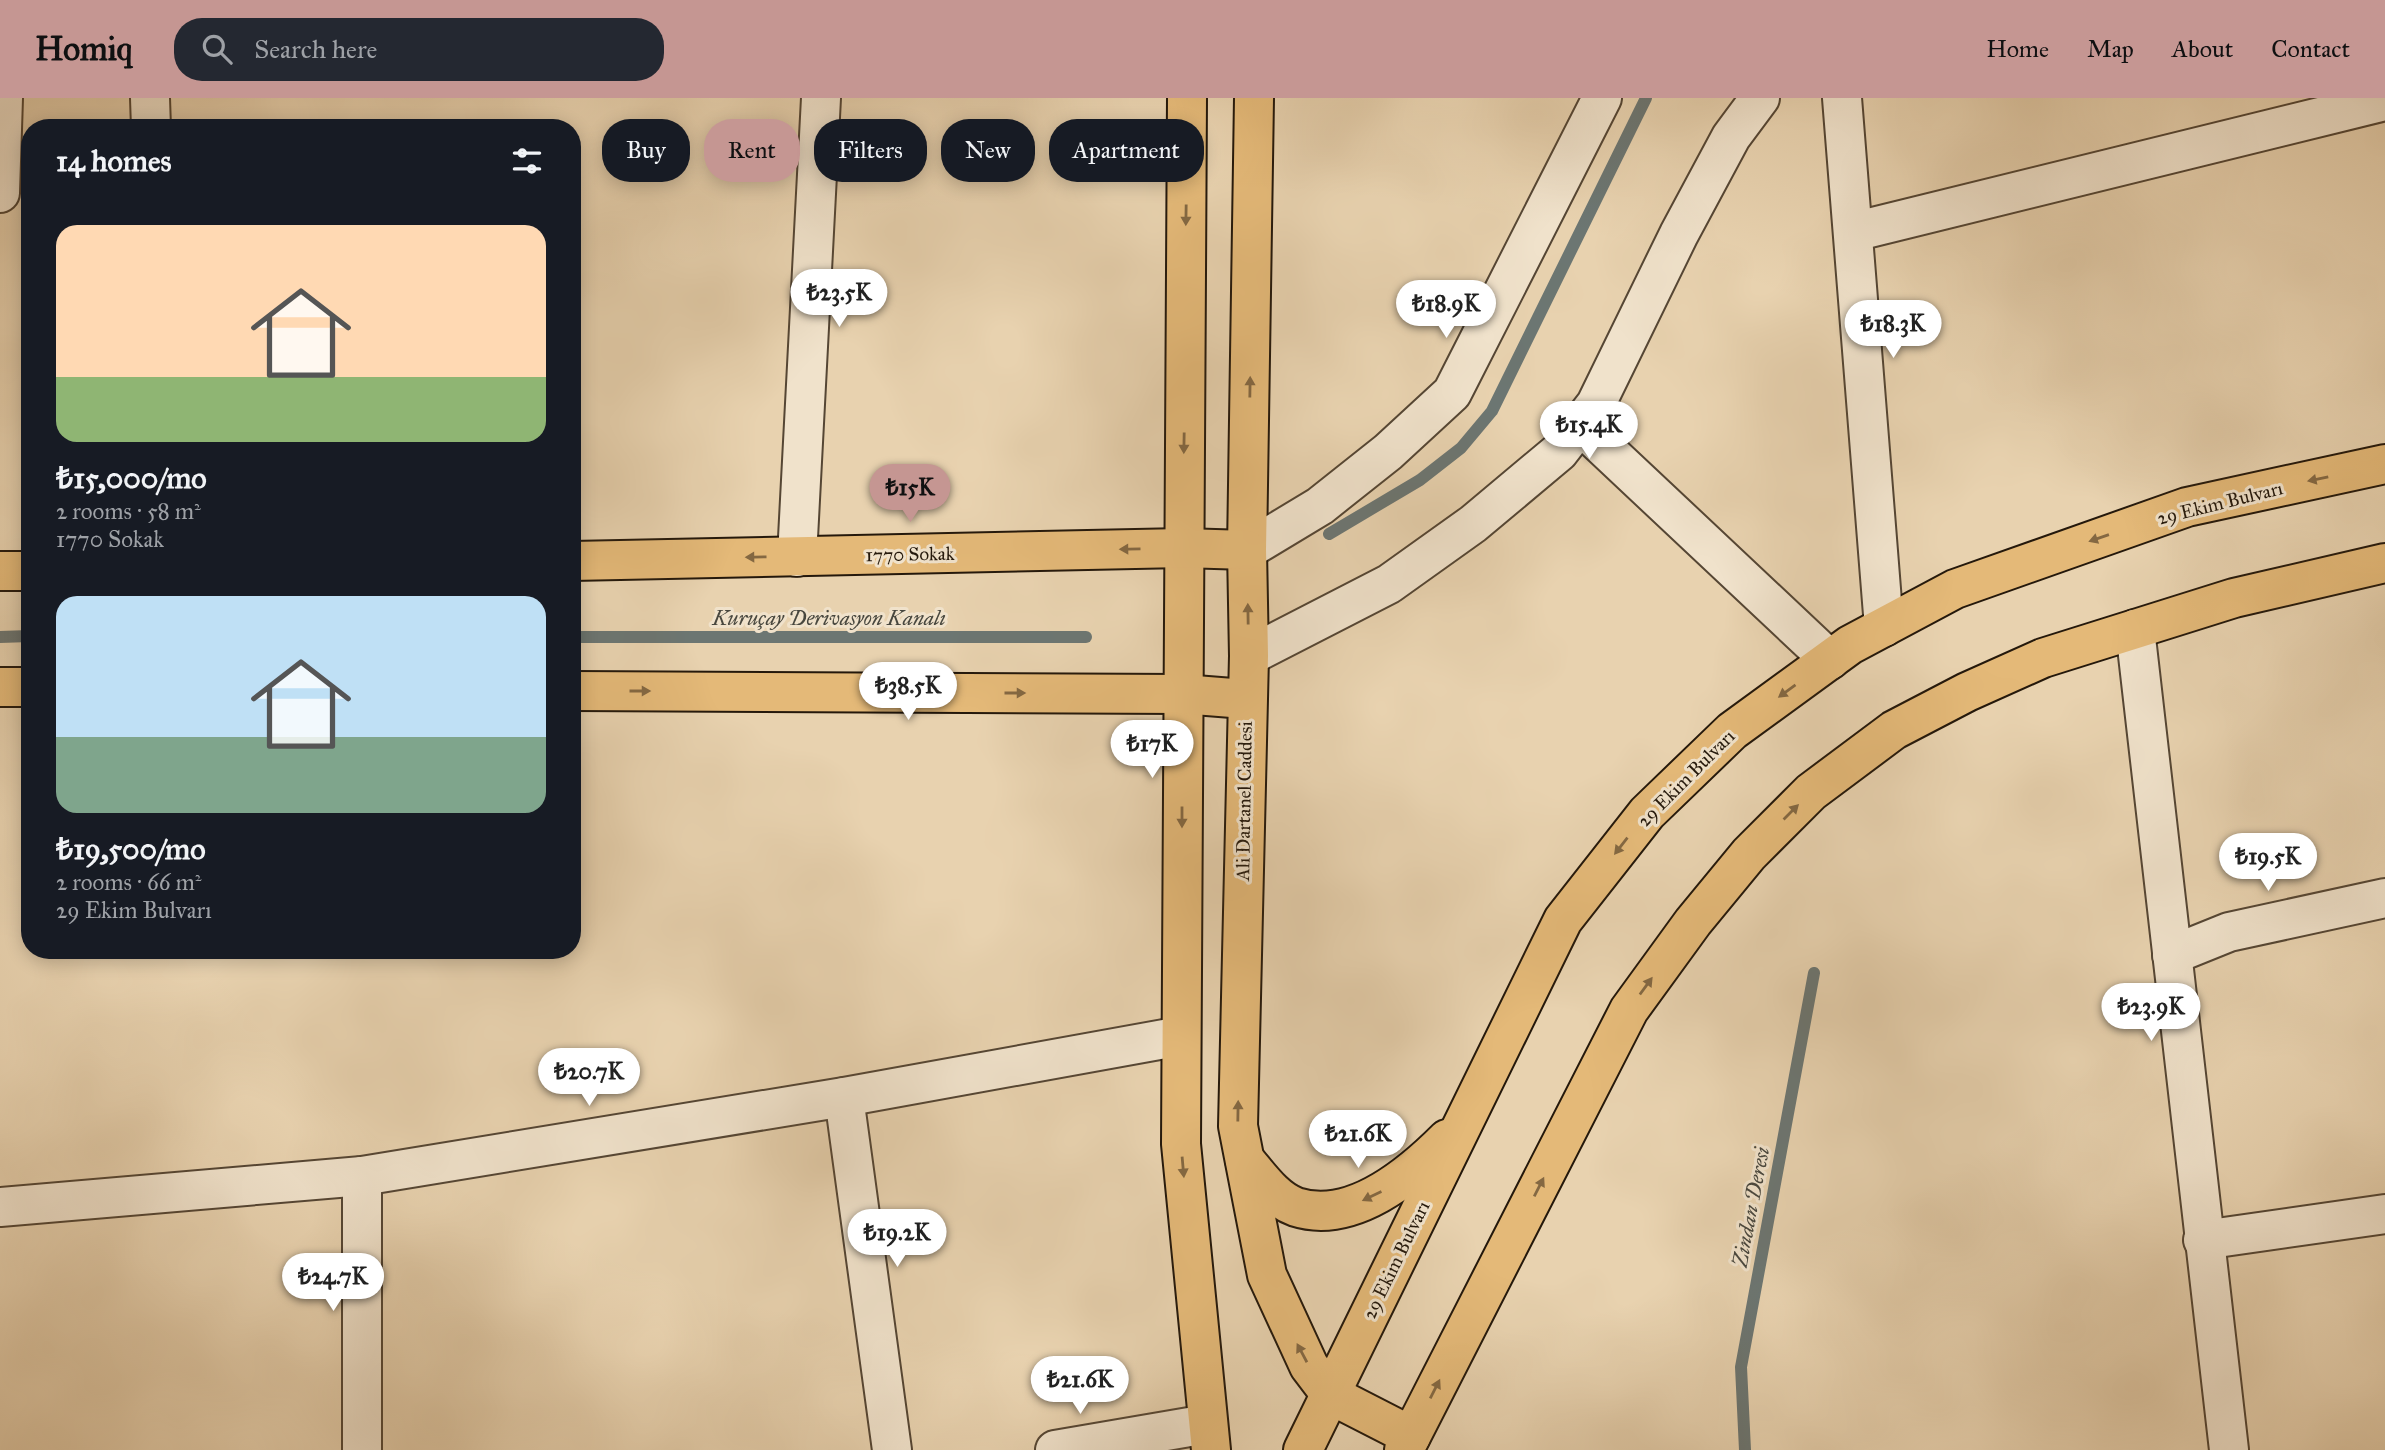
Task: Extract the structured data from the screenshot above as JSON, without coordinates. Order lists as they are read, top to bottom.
{
  "streets": {
    "main road": ["29 Ekim Bulvarı", "1770 Sokak", "Ali Dartanel Caddesi"]
  },
  "crossings": [
    ["29 Ekim Bulvarı", "Ali Dartanel Caddesi"],
    ["1770 Sokak", "Ali Dartanel Caddesi"]
  ],
  "water": ["Kuruçay Derivasyon Kanalı", "Zindan Deresi"],
  "page": {
    "header": "Homiq",
    "search": "Search here",
    "nav": [
      "Home",
      "Map",
      "About",
      "Contact"
    ],
    "chip": [
      "Buy",
      "Rent",
      "Filters",
      "New",
      "Apartment"
    ],
    "heading": "14 homes",
    "list": [
      {
        "name": "₺15,000/mo",
        "note": "2 rooms · 58 m² · 1770 Sokak"
      },
      {
        "name": "₺19,500/mo",
        "note": "2 rooms · 66 m² · 29 Ekim Bulvarı"
      }
    ],
    "price": [
      "₺23.5K",
      "₺18.9K",
      "₺18.3K",
      "₺15.4K",
      "₺15K",
      "₺38.5K",
      "₺17K",
      "₺19.5K",
      "₺23.9K",
      "₺20.7K",
      "₺21.6K",
      "₺19.2K",
      "₺24.7K",
      "₺21.6K"
    ]
  }
}
